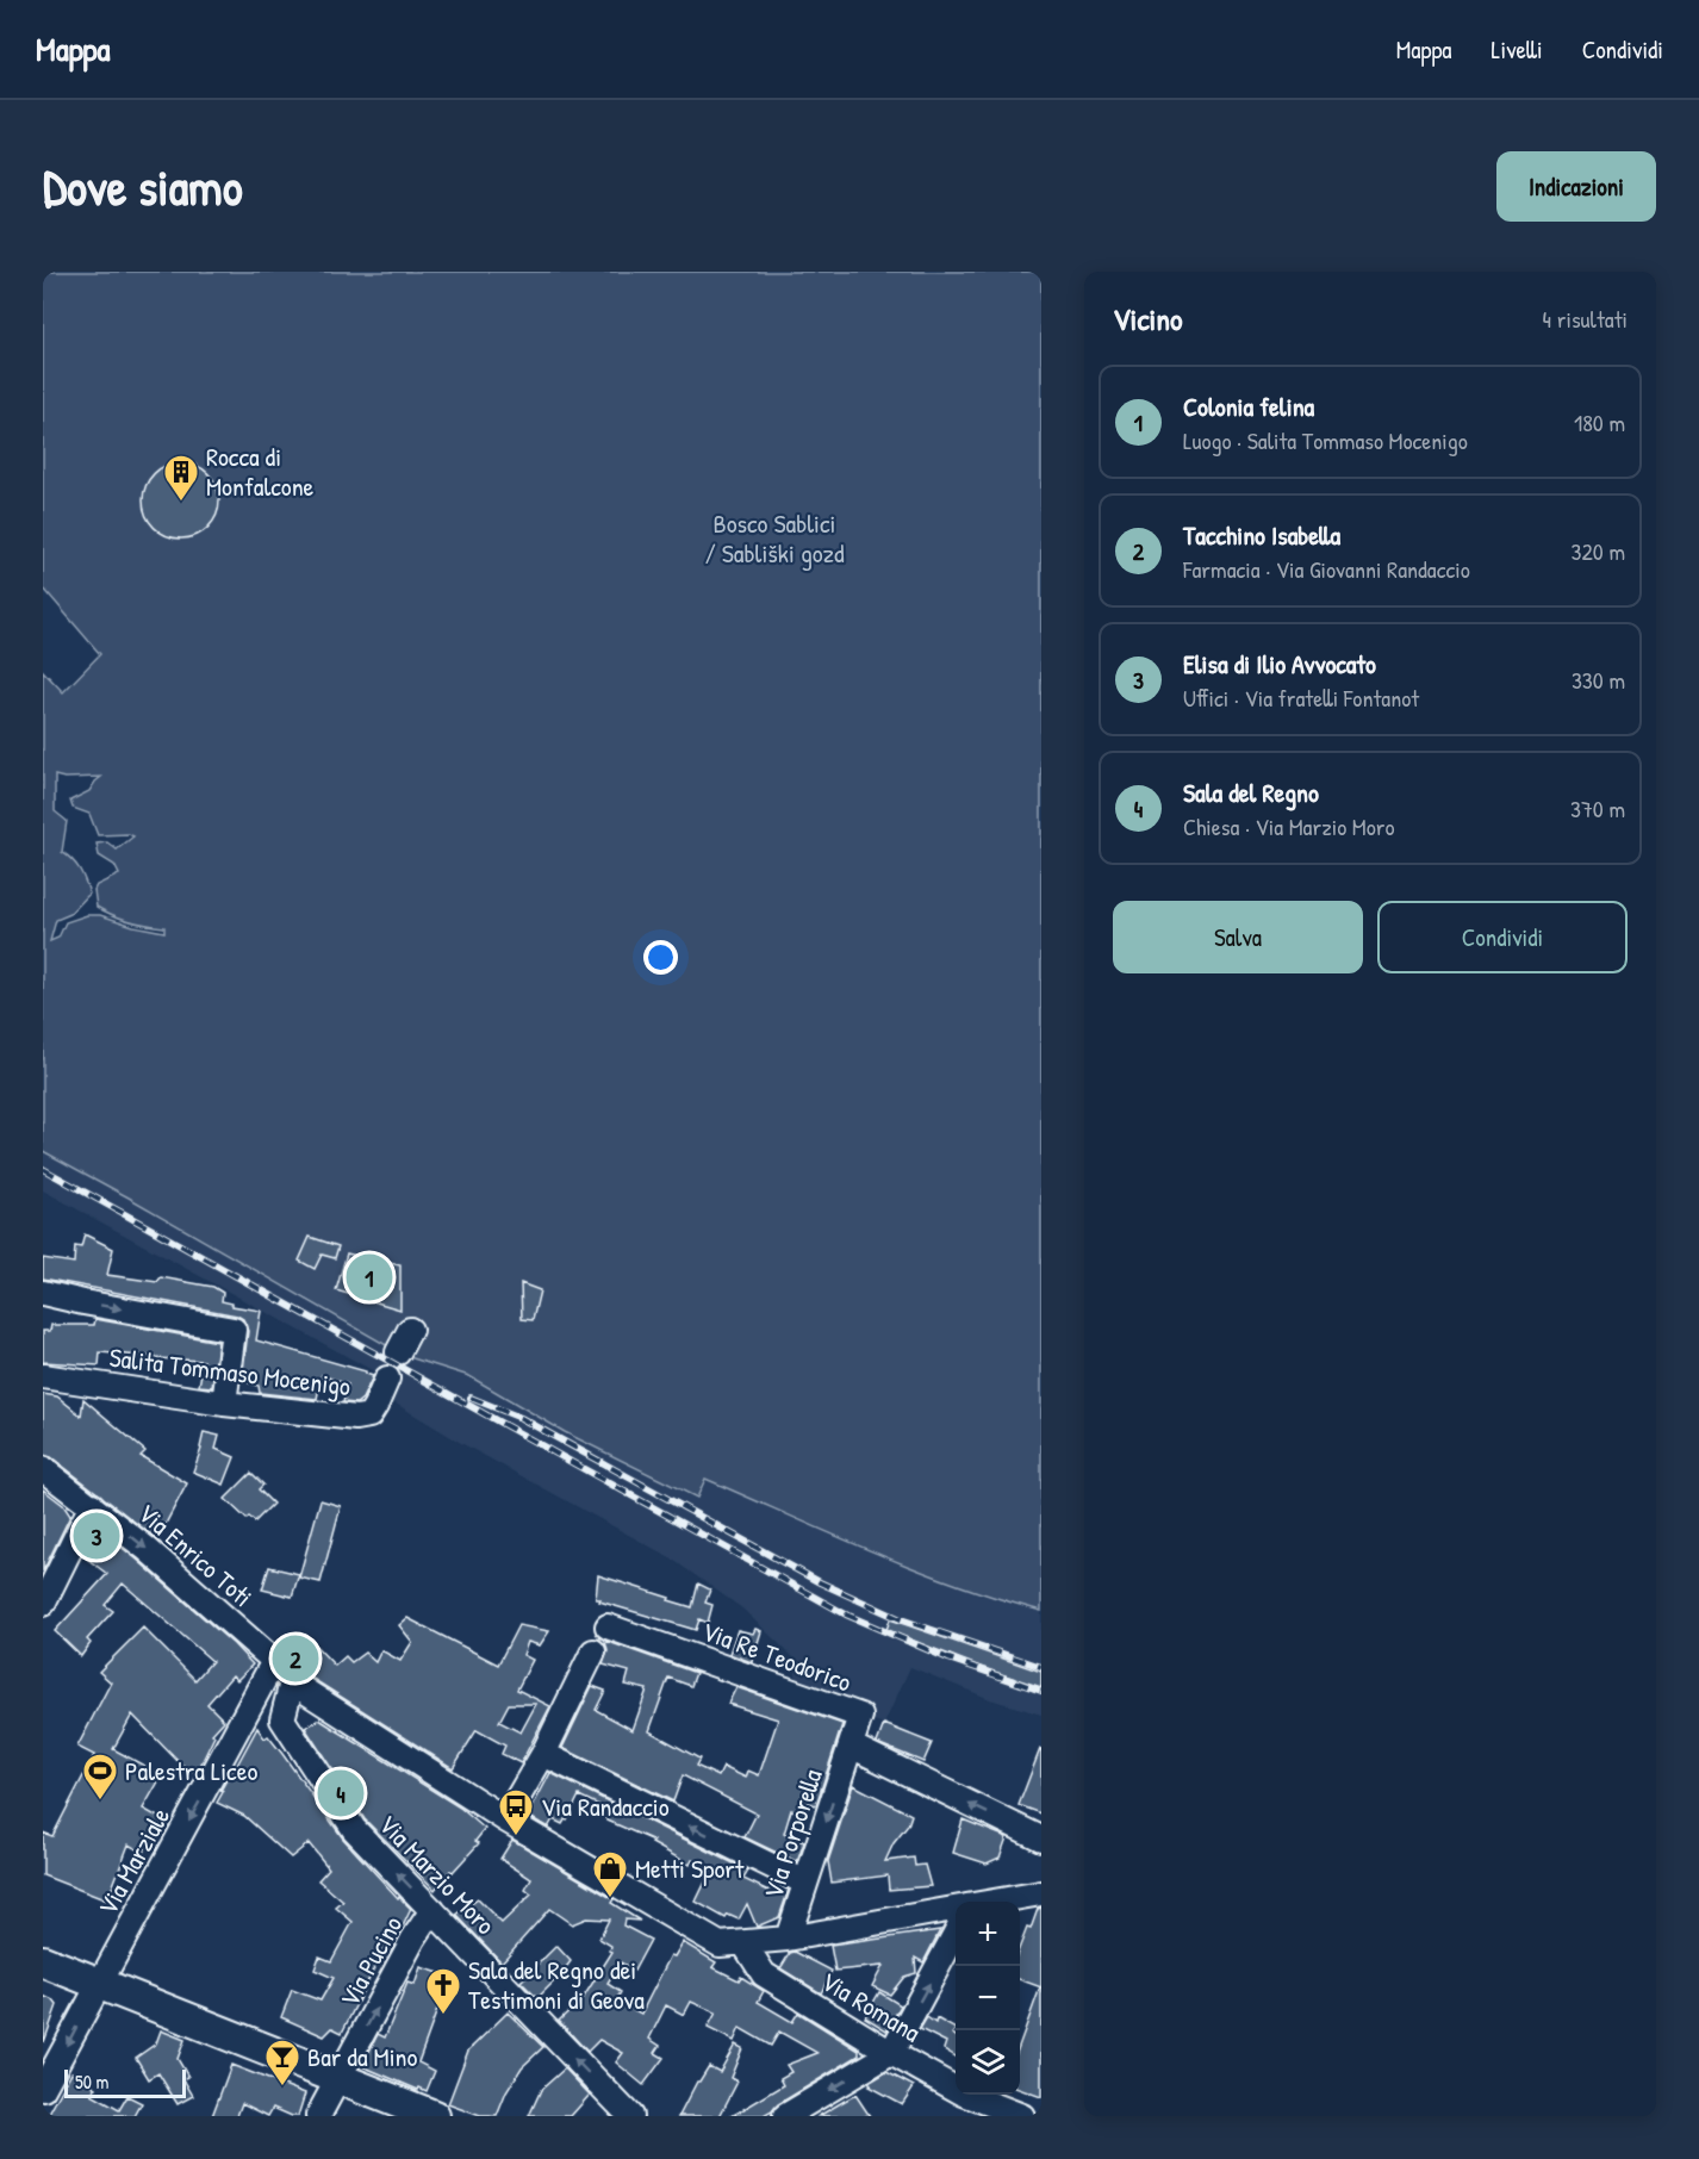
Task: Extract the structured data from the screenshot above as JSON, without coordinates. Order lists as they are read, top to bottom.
{
  "streets": {
    "street": [
      "Salita Tommaso Mocenigo",
      "Via Enrico Toti",
      "Via Re Teodorico",
      "Via Porporella",
      "Via Marziale",
      "Via Marzio Moro",
      "Via Pucino",
      "Via Romana"
    ]
  },
  "crossings": [
    ["Via Enrico Toti", "Via Porporella"],
    ["Via Enrico Toti", "Via Marziale"],
    ["Via Enrico Toti", "Via Romana"],
    ["Via Re Teodorico", "Via Porporella"],
    ["Via Marziale", "Via Marzio Moro"],
    ["Via Marzio Moro", "Via Pucino"]
  ],
  "one_way": [
    "Via Porporella",
    "Via Marziale",
    "Via Marzio Moro",
    "Via Pucino"
  ],
  "parks": ["Bosco Sablici / Sabliški gozd"],
  "places": {
    "building": ["Rocca di Monfalcone"],
    "sports": ["Palestra Liceo"],
    "bus stop": ["Via Randaccio"],
    "shop": ["Metti Sport"],
    "church": ["Sala del Regno dei Testimoni di Geova"],
    "bar": ["Bar da Mino"]
  },
  "scale_bar": "50 m",
  "page": {
    "header": "Mappa",
    "nav": ["Mappa", "Livelli", "Condividi"],
    "buttons": [
      "Indicazioni",
      ["Salva", "Condividi"]
    ],
    "title": "Dove siamo",
    "heading": ["Vicino", "4 risultati"],
    "list": [
      {
        "mark": "1",
        "name": "Colonia felina",
        "note": "Luogo · Salita Tommaso Mocenigo",
        "value": "180 m"
      },
      {
        "mark": "2",
        "name": "Tacchino Isabella",
        "note": "Farmacia · Via Giovanni Randaccio",
        "value": "320 m"
      },
      {
        "mark": "3",
        "name": "Elisa di Ilio Avvocato",
        "note": "Uffici · Via fratelli Fontanot",
        "value": "330 m"
      },
      {
        "mark": "4",
        "name": "Sala del Regno",
        "note": "Chiesa · Via Marzio Moro",
        "value": "370 m"
      }
    ],
    "pins": [
      "1",
      "3",
      "2",
      "4"
    ],
    "map_buttons": ["+", "−"],
    "scale": "50 m"
  }
}
